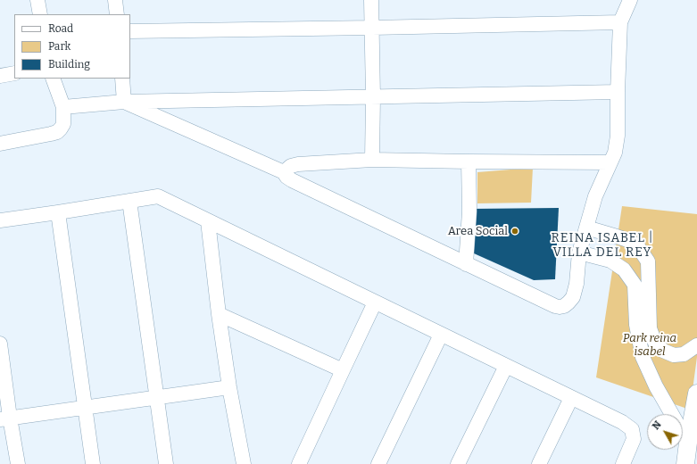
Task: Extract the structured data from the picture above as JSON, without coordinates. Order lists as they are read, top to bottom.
{
  "districts": ["REINA ISABEL | VILLA DEL REY"],
  "parks": ["Park reina isabel"],
  "places": ["Area Social"],
  "legend": ["Road", "Park", "Building"],
  "north": "top left"
}
